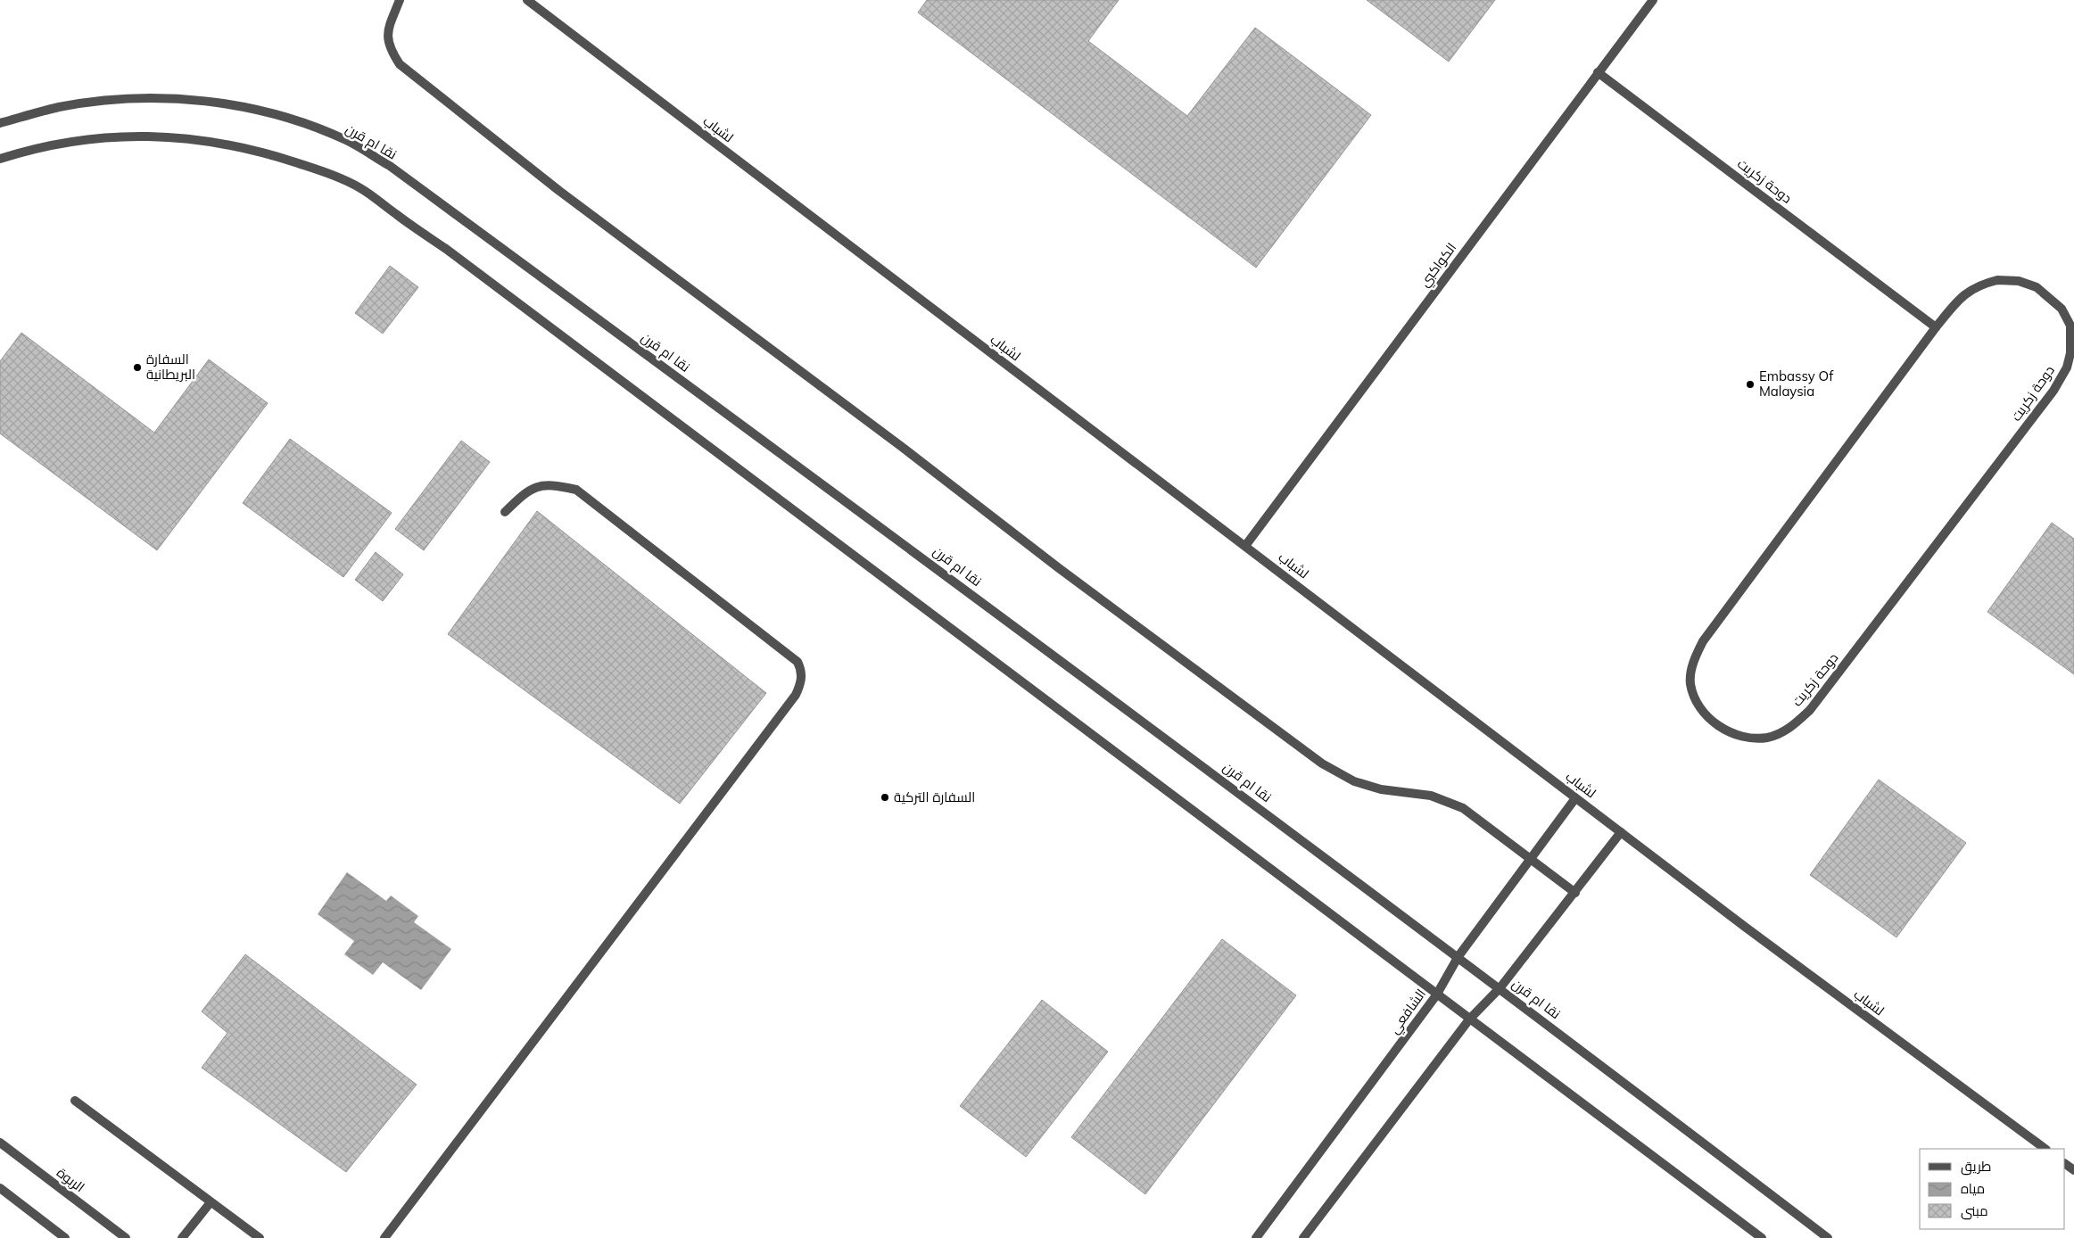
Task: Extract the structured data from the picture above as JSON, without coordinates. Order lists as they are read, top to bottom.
{
  "streets": {
    "street": [
      "لشباب",
      "نقا ام قرن",
      "دوحة زكريت",
      "الكواكبي",
      "الشافعي",
      "الربوة"
    ]
  },
  "crossings": [
    ["لشباب", "الكواكبي"],
    ["لشباب", "الشافعي"],
    ["نقا ام قرن", "الشافعي"],
    ["دوحة زكريت", "الكواكبي"]
  ],
  "places": ["السفارة البريطانية", "Embassy Of Malaysia", "السفارة التركية"],
  "legend": ["طريق", "مياه", "مبنى"]
}
